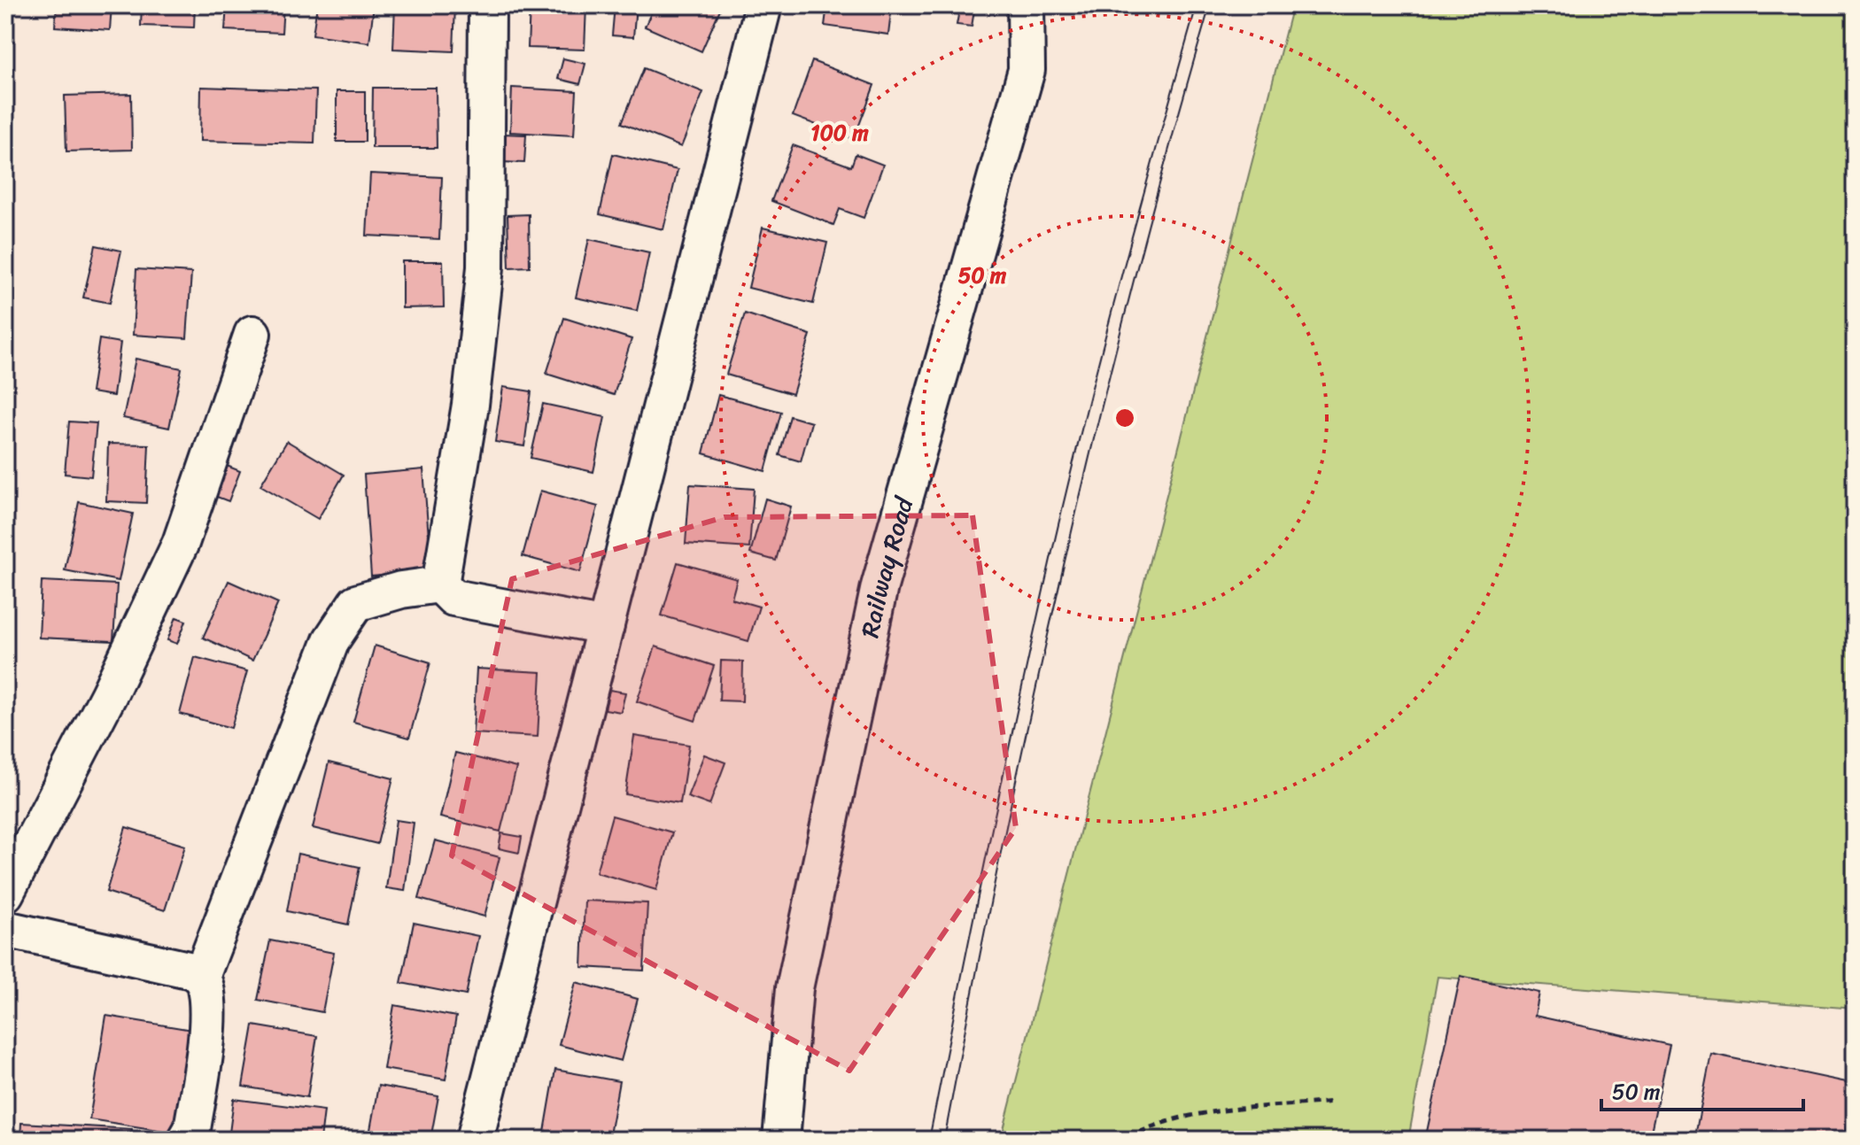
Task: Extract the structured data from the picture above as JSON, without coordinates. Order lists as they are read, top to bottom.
{
  "streets": {
    "street": ["Railway Road"]
  },
  "scale_bar": "50 m",
  "rings": ["100 m", "50 m"]
}
